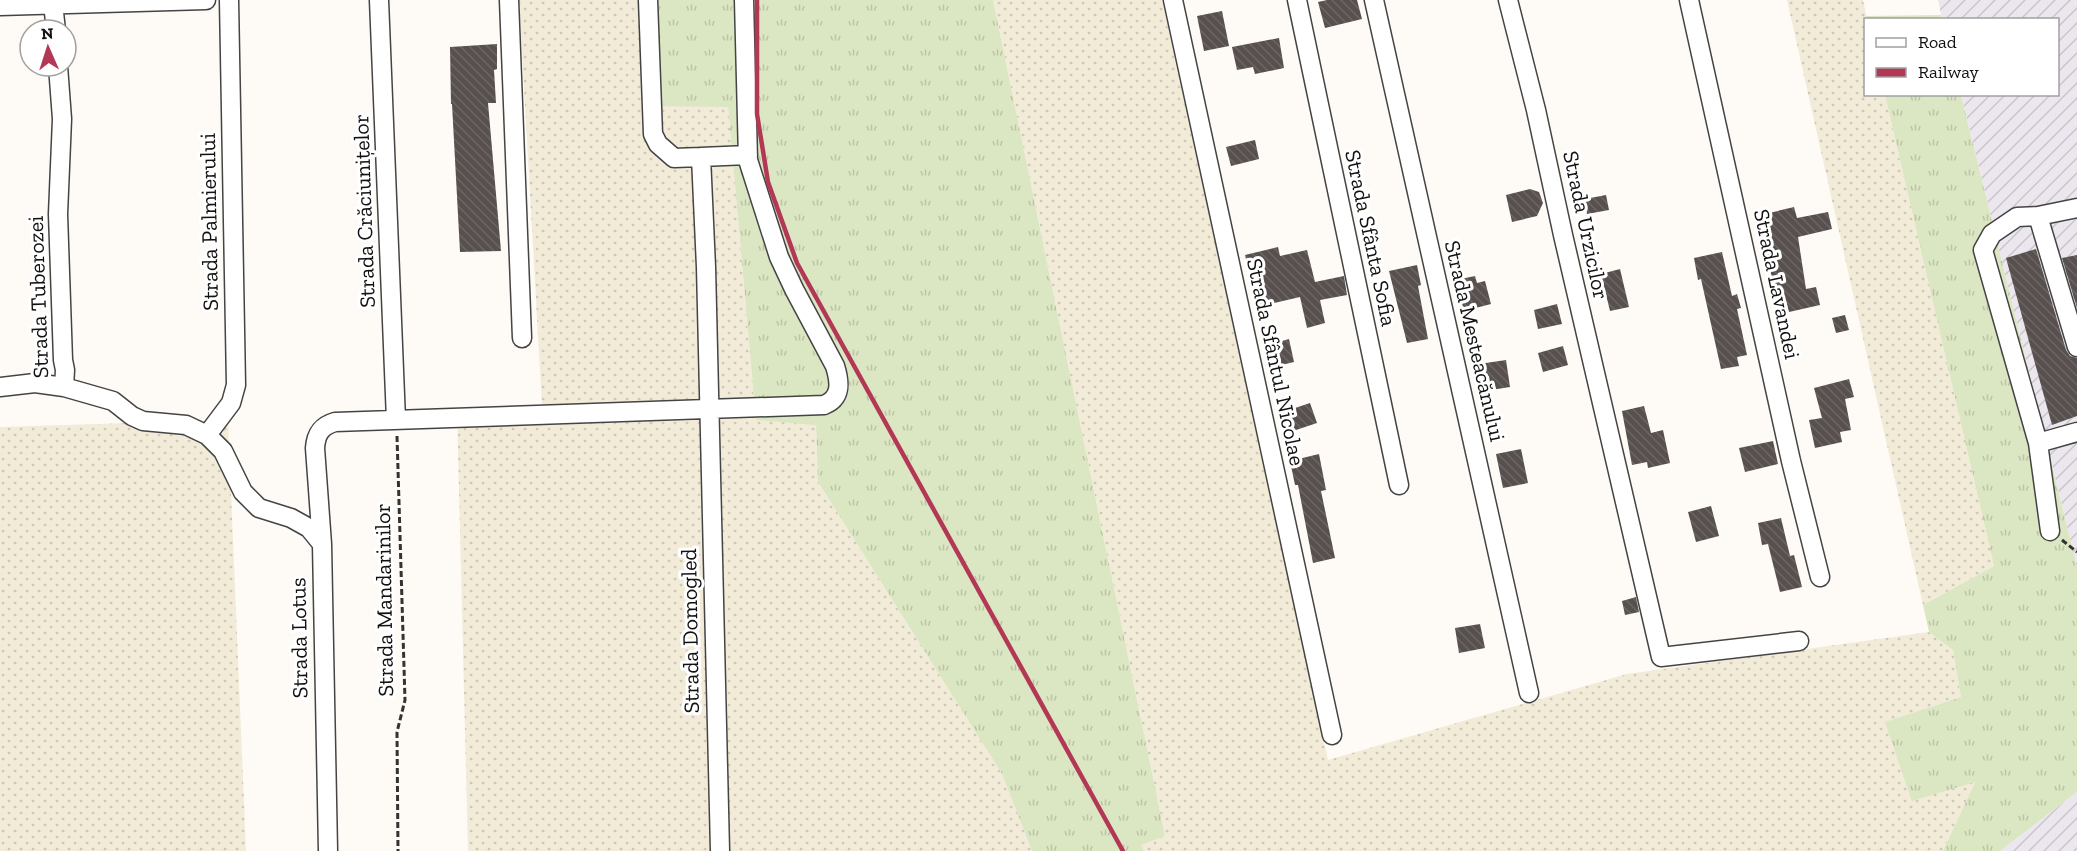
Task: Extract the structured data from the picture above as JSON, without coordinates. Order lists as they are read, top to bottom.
{
  "streets": {
    "street": [
      "Strada Crăciunițelor",
      "Strada Palmierului",
      "Strada Urzicilor",
      "Strada Sfânta Sofia",
      "Strada Lavandei",
      "Strada Tuberozei",
      "Strada Mesteacănului",
      "Strada Sfântul Nicolae",
      "Strada Domogled",
      "Strada Lotus"
    ],
    "path": ["Strada Mandarinilor"]
  },
  "crossings": [
    ["Strada Crăciunițelor", "Strada Mandarinilor"],
    ["Strada Crăciunițelor", "Strada Lotus"],
    ["Strada Palmierului", "Strada Tuberozei"],
    ["Strada Tuberozei", "Strada Lotus"],
    ["Strada Mandarinilor", "Strada Lotus"]
  ],
  "legend": ["Road", "Railway"],
  "north": "top"
}
